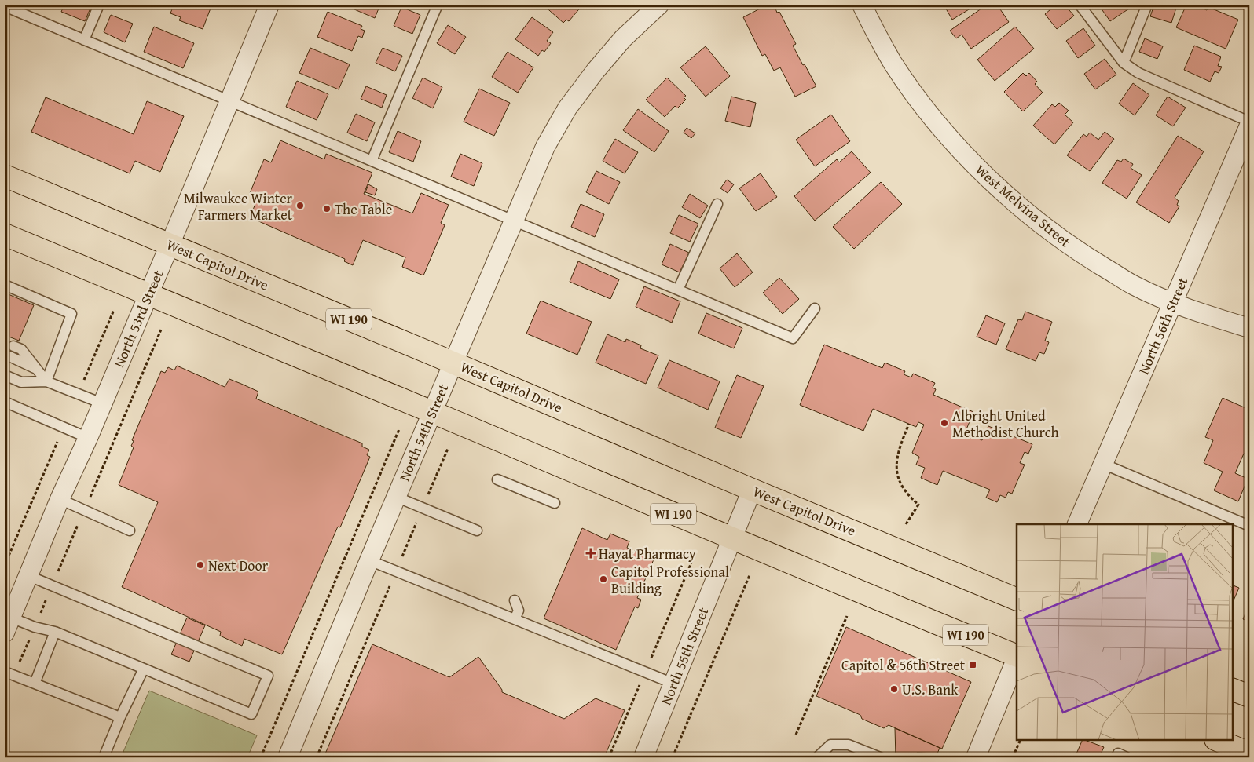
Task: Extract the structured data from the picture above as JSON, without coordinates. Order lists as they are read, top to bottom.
{
  "streets": {
    "main road": ["West Capitol Drive", "WI 190"],
    "street": [
      "West Melvina Street",
      "North 53rd Street",
      "North 56th Street",
      "North 54th Street",
      "North 55th Street"
    ]
  },
  "crossings": [
    ["West Melvina Street", "North 56th Street"],
    ["West Capitol Drive", "North 53rd Street"],
    ["West Capitol Drive", "North 54th Street"],
    ["West Capitol Drive", "North 55th Street"],
    ["North 53rd Street", "WI 190"],
    ["WI 190", "North 54th Street"],
    ["WI 190", "North 55th Street"]
  ],
  "places": {
    "other": [
      "Milwaukee Winter Farmers Market",
      "The Table",
      "Albright United Methodist Church",
      "Next Door",
      "Capitol Professional Building",
      "U.S. Bank"
    ],
    "health": ["Hayat Pharmacy"],
    "transit": ["Capitol & 56th Street"]
  }
}
